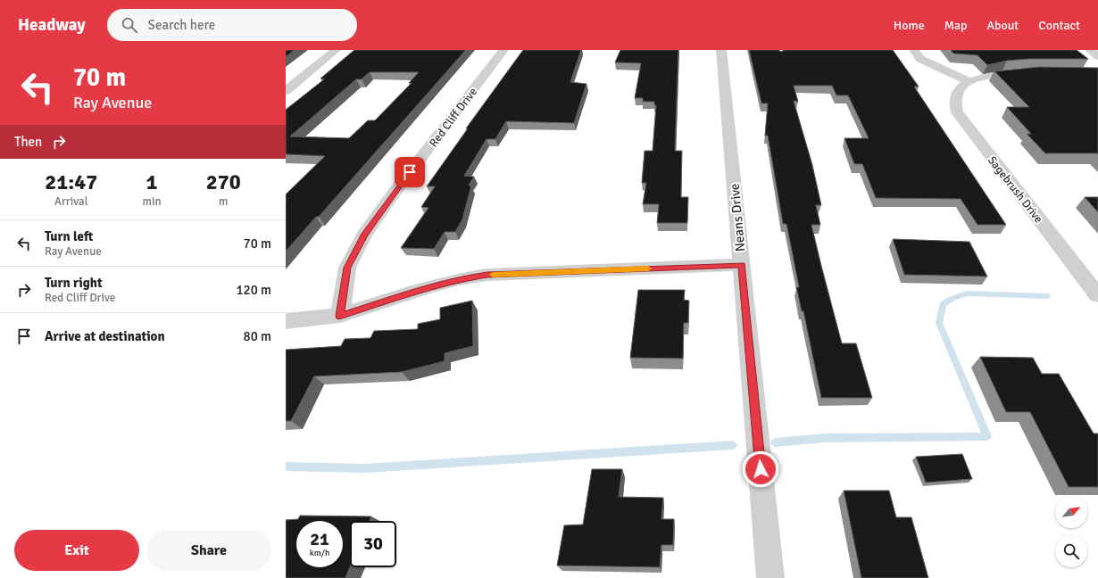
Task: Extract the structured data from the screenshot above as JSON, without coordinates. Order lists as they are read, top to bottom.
{
  "streets": {
    "street": ["Red Cliff Drive", "Sagebrush Drive", "Neans Drive"]
  },
  "north": "top right",
  "page": {
    "header": "Headway",
    "search": "Search here",
    "nav": [
      "Home",
      "Map",
      "About",
      "Contact"
    ],
    "turn": ["70 m", "Ray Avenue"],
    "then": "Then",
    "eta": [
      "21:47",
      "Arrival",
      "1",
      "min",
      "270",
      "m"
    ],
    "list": [
      {
        "name": "Turn left",
        "note": "Ray Avenue",
        "value": "70 m"
      },
      {
        "name": "Turn right",
        "note": "Red Cliff Drive",
        "value": "120 m"
      },
      {
        "name": "Arrive at destination",
        "value": "80 m"
      }
    ],
    "speed": "21 km/h",
    "limit": "30",
    "buttons": ["Exit", "Share"]
  }
}
